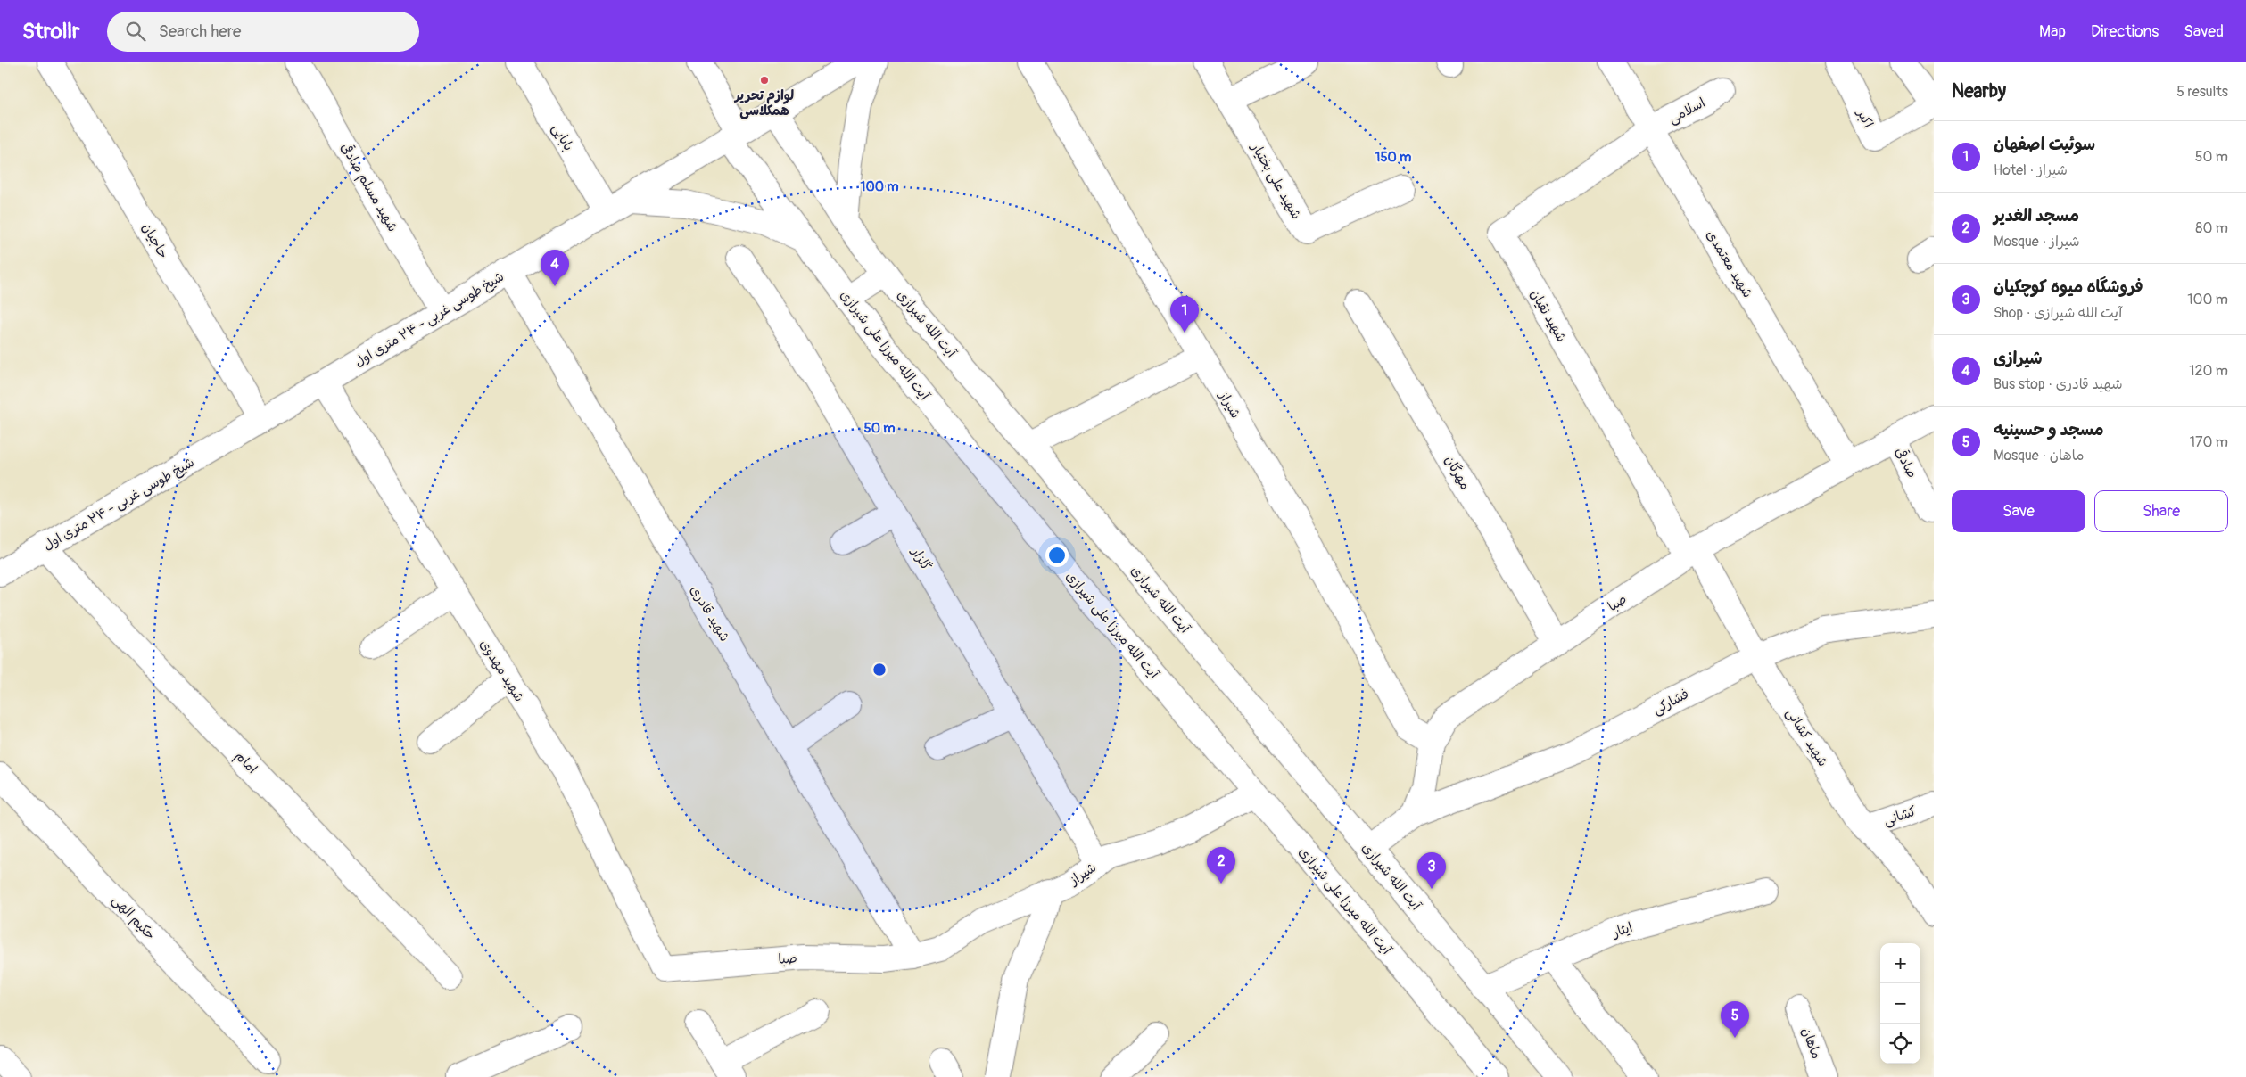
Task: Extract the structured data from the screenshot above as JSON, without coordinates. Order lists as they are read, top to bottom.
{
  "streets": {
    "street": [
      "اسلامی",
      "اکبر",
      "بابایی",
      "شهید علی بختیار",
      "شهید مسلم صادقی",
      "حاجیان",
      "شهید معتمدی",
      "شهید نقیان",
      "شیخ طوسی غربی - ۲۴ متری اول",
      "آیت الله شیرازی",
      "آیت الله میرزا علی شیرازی",
      "شیراز",
      "صادقی",
      "مهرگان",
      "گلزار",
      "صبا",
      "شهید قادری",
      "شهید مهدوی",
      "فشارکی",
      "شهید کشانی",
      "امام",
      "کشانی",
      "حکیم الهی",
      "ایثار",
      "ماهان"
    ]
  },
  "crossings": [
    ["اسلامی", "شهید معتمدی"],
    ["اسلامی", "شهید نقیان"],
    ["بابایی", "شیخ طوسی غربی - ۲۴ متری اول"],
    ["شهید مسلم صادقی", "شیخ طوسی غربی - ۲۴ متری اول"],
    ["حاجیان", "شیخ طوسی غربی - ۲۴ متری اول"],
    ["شهید معتمدی", "شهید نقیان"],
    ["شهید معتمدی", "صبا"],
    ["شهید نقیان", "صبا"],
    ["شهید نقیان", "شهید کشانی"],
    ["شیخ طوسی غربی - ۲۴ متری اول", "آیت الله شیرازی"],
    ["شیخ طوسی غربی - ۲۴ متری اول", "آیت الله میرزا علی شیرازی"],
    ["شیخ طوسی غربی - ۲۴ متری اول", "شهید قادری"],
    ["شیخ طوسی غربی - ۲۴ متری اول", "شهید مهدوی"],
    ["شیخ طوسی غربی - ۲۴ متری اول", "امام"],
    ["آیت الله شیرازی", "ایثار"],
    ["آیت الله میرزا علی شیرازی", "شیراز"],
    ["شیراز", "گلزار"],
    ["شیراز", "صبا"],
    ["شیراز", "شهید قادری"],
    ["صادقی", "صبا"],
    ["مهرگان", "صبا"],
    ["صبا", "شهید قادری"],
    ["صبا", "شهید مهدوی"],
    ["صبا", "فشارکی"],
    ["صبا", "شهید کشانی"],
    ["فشارکی", "شهید کشانی"],
    ["شهید کشانی", "کشانی"]
  ],
  "places": ["لوازم تحریر همکلاسی"],
  "page": {
    "header": "Strollr",
    "search": "Search here",
    "nav": ["Map", "Directions", "Saved"],
    "heading": ["Nearby", "5 results"],
    "list": [
      {
        "mark": "1",
        "name": "سوئیت اصفهان",
        "note": "Hotel · شیراز",
        "value": "50 m"
      },
      {
        "mark": "2",
        "name": "مسجد الغدیر",
        "note": "Mosque · شیراز",
        "value": "80 m"
      },
      {
        "mark": "3",
        "name": "فروشگاه میوه کوچکیان",
        "note": "Shop · آیت الله شیرازی",
        "value": "100 m"
      },
      {
        "mark": "4",
        "name": "شیرازی",
        "note": "Bus stop · شهید قادری",
        "value": "120 m"
      },
      {
        "mark": "5",
        "name": "مسجد و حسینیه",
        "note": "Mosque · ماهان",
        "value": "170 m"
      }
    ],
    "pins": [
      "4",
      "1",
      "2",
      "3",
      "5"
    ],
    "buttons": ["Save", "Share"],
    "map_buttons": ["+", "−"]
  },
  "rings": ["150 m", "100 m", "50 m"]
}
